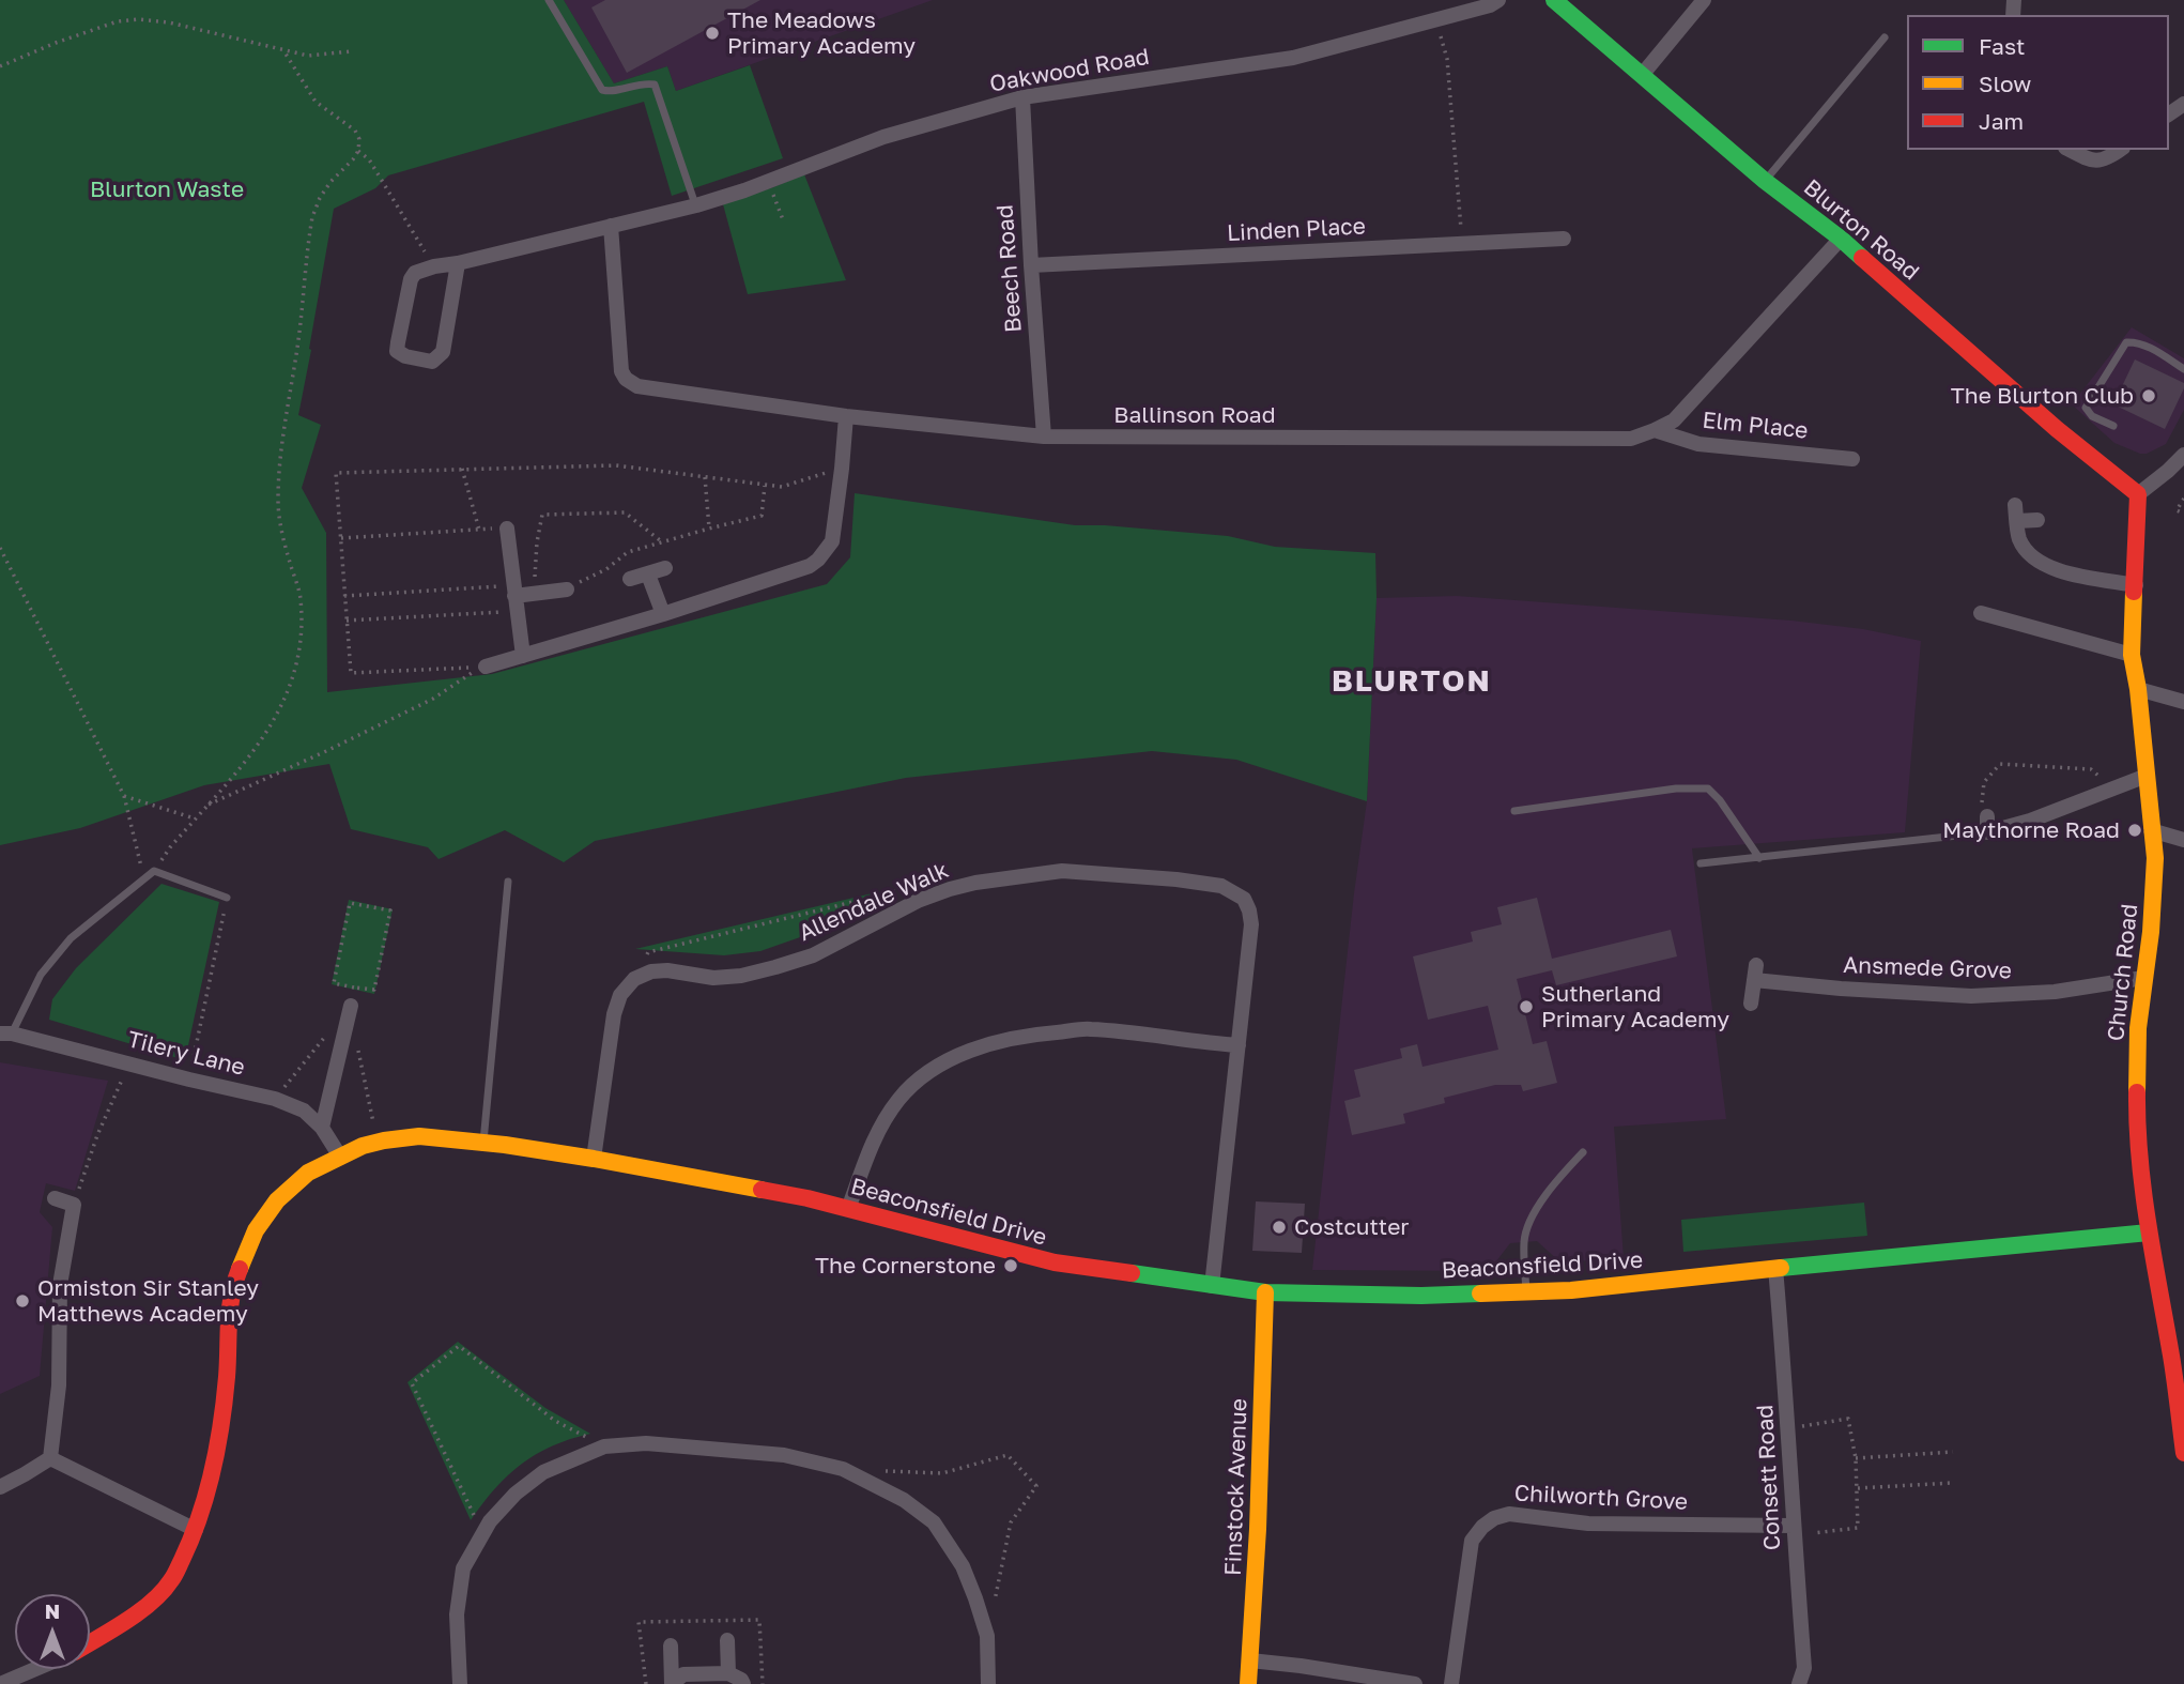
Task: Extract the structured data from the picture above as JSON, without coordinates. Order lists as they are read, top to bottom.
{
  "streets": {
    "street": [
      "Oakwood Road",
      "Linden Place",
      "Blurton Road",
      "Beech Road",
      "Ballinson Road",
      "Elm Place",
      "Allendale Walk",
      "Ansmede Grove",
      "Church Road",
      "Tilery Lane",
      "Beaconsfield Drive",
      "Consett Road",
      "Finstock Avenue",
      "Chilworth Grove"
    ]
  },
  "crossings": [
    ["Oakwood Road", "Beech Road"],
    ["Oakwood Road", "Ballinson Road"],
    ["Linden Place", "Beech Road"],
    ["Blurton Road", "Ballinson Road"],
    ["Blurton Road", "Church Road"],
    ["Beech Road", "Ballinson Road"],
    ["Ballinson Road", "Elm Place"],
    ["Allendale Walk", "Beaconsfield Drive"],
    ["Ansmede Grove", "Church Road"],
    ["Church Road", "Beaconsfield Drive"],
    ["Tilery Lane", "Beaconsfield Drive"],
    ["Beaconsfield Drive", "Consett Road"],
    ["Beaconsfield Drive", "Finstock Avenue"],
    ["Consett Road", "Chilworth Grove"]
  ],
  "districts": ["BLURTON"],
  "parks": ["Blurton Waste"],
  "places": [
    "The Meadows Primary Academy",
    "The Blurton Club",
    "Maythorne Road",
    "Sutherland Primary Academy",
    "Costcutter",
    "The Cornerstone",
    "Ormiston Sir Stanley Matthews Academy"
  ],
  "legend": ["Fast", "Slow", "Jam"],
  "north": "top"
}
